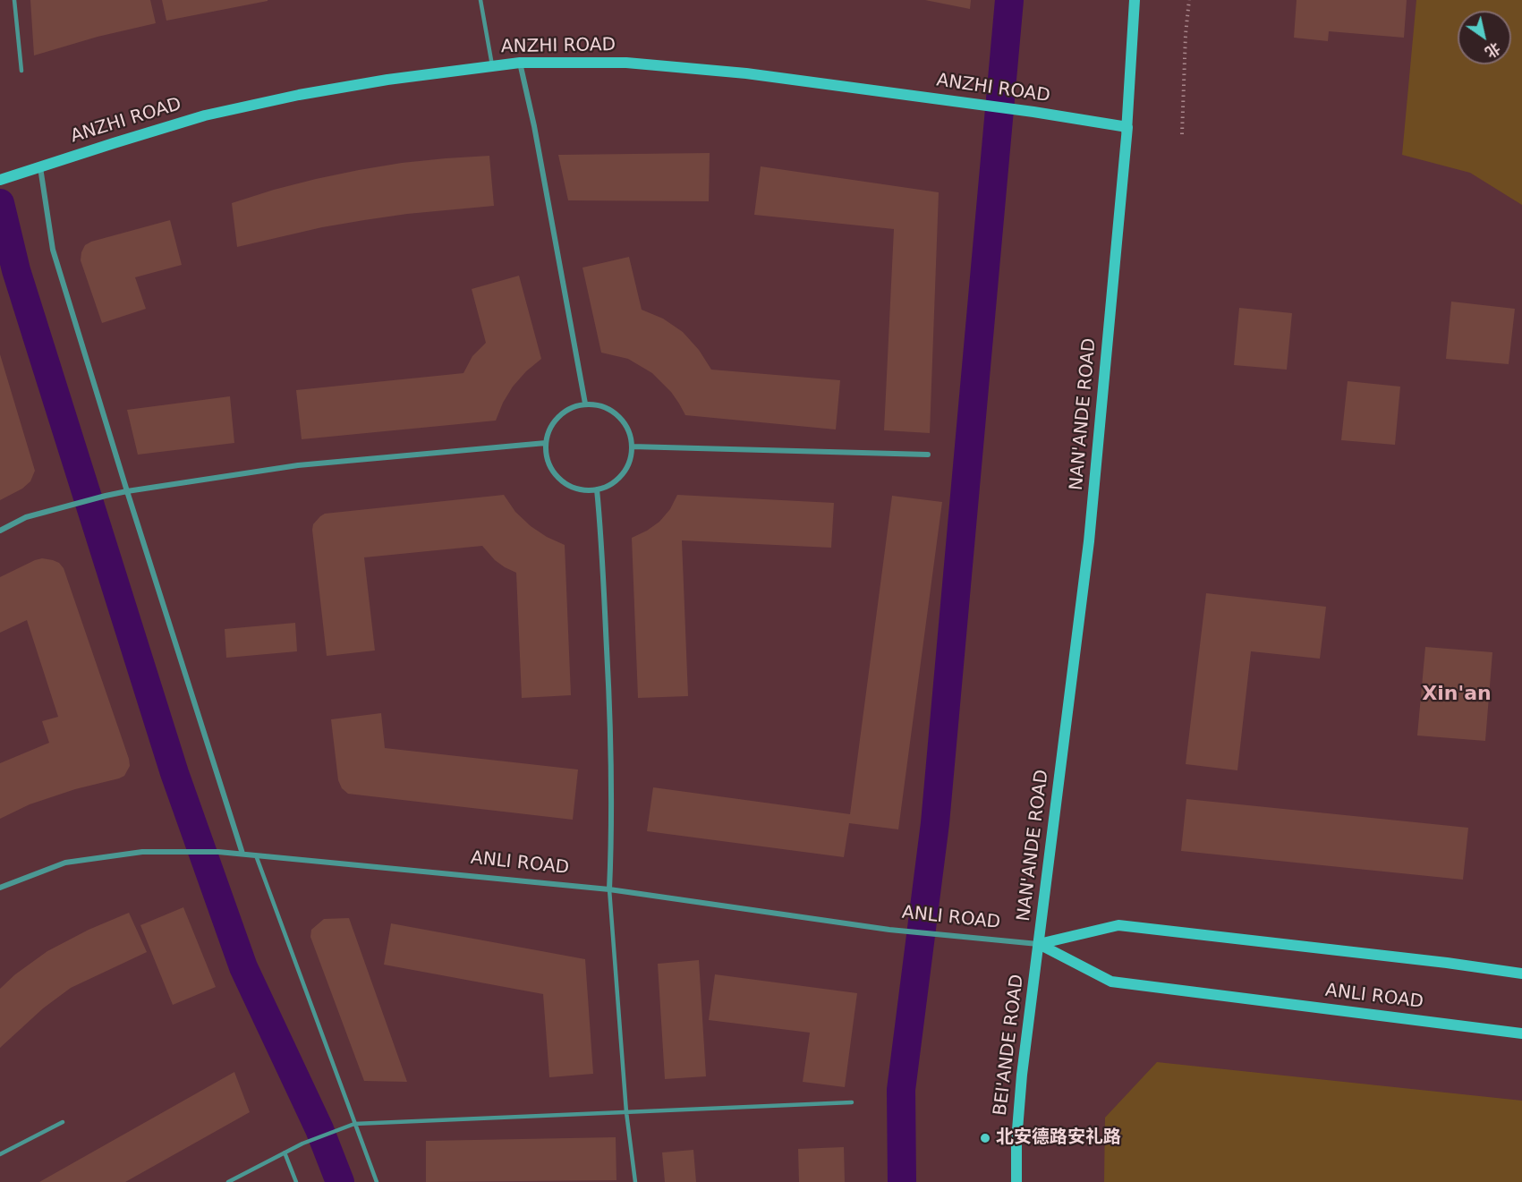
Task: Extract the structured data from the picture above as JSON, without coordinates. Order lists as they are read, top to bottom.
{
  "streets": {
    "street": [
      "ANZHI ROAD",
      "NAN'ANDE ROAD",
      "ANLI ROAD",
      "BEI'ANDE ROAD"
    ]
  },
  "crossings": [
    ["ANZHI ROAD", "NAN'ANDE ROAD"],
    ["NAN'ANDE ROAD", "ANLI ROAD"],
    ["NAN'ANDE ROAD", "BEI'ANDE ROAD"],
    ["ANLI ROAD", "BEI'ANDE ROAD"]
  ],
  "districts": ["Xin'an"],
  "places": ["北安德路安礼路"],
  "north": "bottom right"
}
